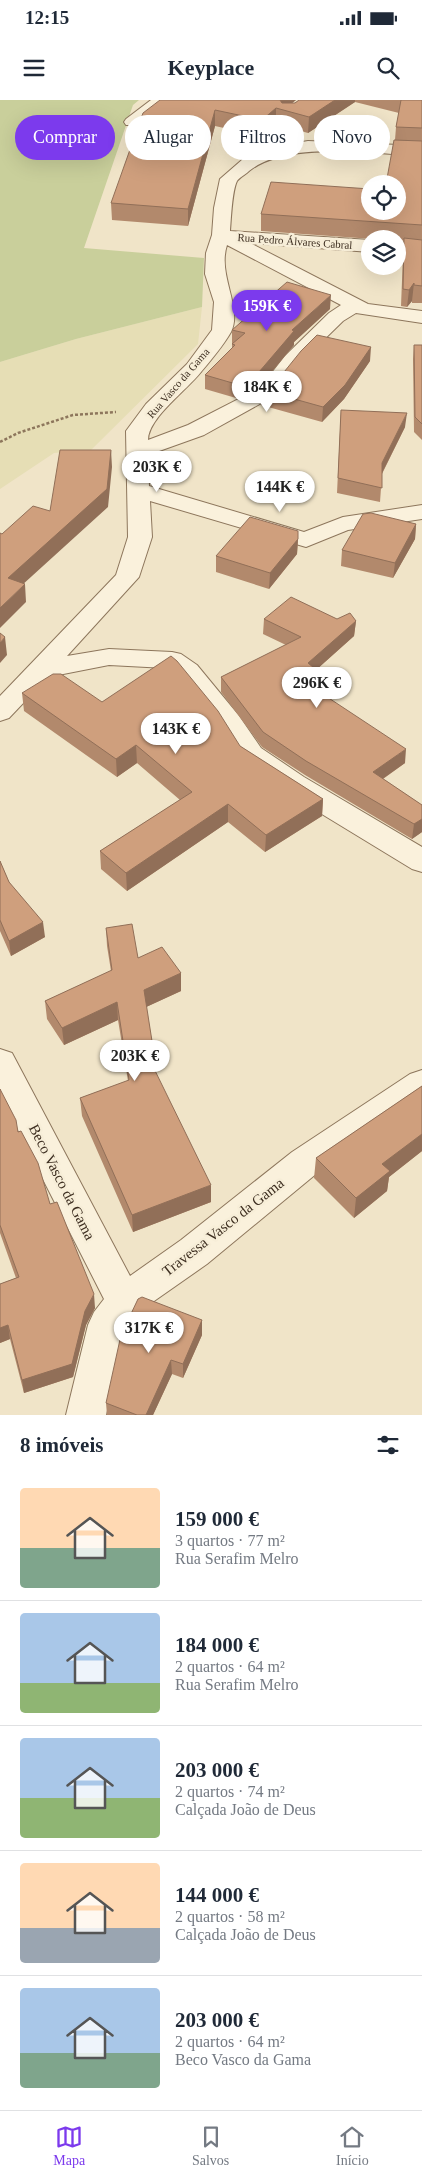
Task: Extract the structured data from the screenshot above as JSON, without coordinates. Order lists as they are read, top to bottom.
{
  "streets": {
    "street": [
      "Rua Pedro Álvares Cabral",
      "Rua Vasco da Gama",
      "Beco Vasco da Gama",
      "Travessa Vasco da Gama"
    ]
  },
  "crossings": [
    ["Rua Pedro Álvares Cabral", "Rua Vasco da Gama"],
    ["Beco Vasco da Gama", "Travessa Vasco da Gama"]
  ],
  "page": {
    "status": "12:15",
    "header": "Keyplace",
    "chip": [
      "Comprar",
      "Alugar",
      "Filtros",
      "Novo"
    ],
    "price": [
      "159K €",
      "184K €",
      "203K €",
      "144K €",
      "296K €",
      "143K €",
      "203K €",
      "317K €"
    ],
    "heading": "8 imóveis",
    "list": [
      {
        "name": "159 000 €",
        "note": "3 quartos · 77 m² · Rua Serafim Melro"
      },
      {
        "name": "184 000 €",
        "note": "2 quartos · 64 m² · Rua Serafim Melro"
      },
      {
        "name": "203 000 €",
        "note": "2 quartos · 74 m² · Calçada João de Deus"
      },
      {
        "name": "144 000 €",
        "note": "2 quartos · 58 m² · Calçada João de Deus"
      },
      {
        "name": "203 000 €",
        "note": "2 quartos · 64 m² · Beco Vasco da Gama"
      }
    ],
    "tabs": ["Mapa", "Salvos", "Início"]
  }
}
